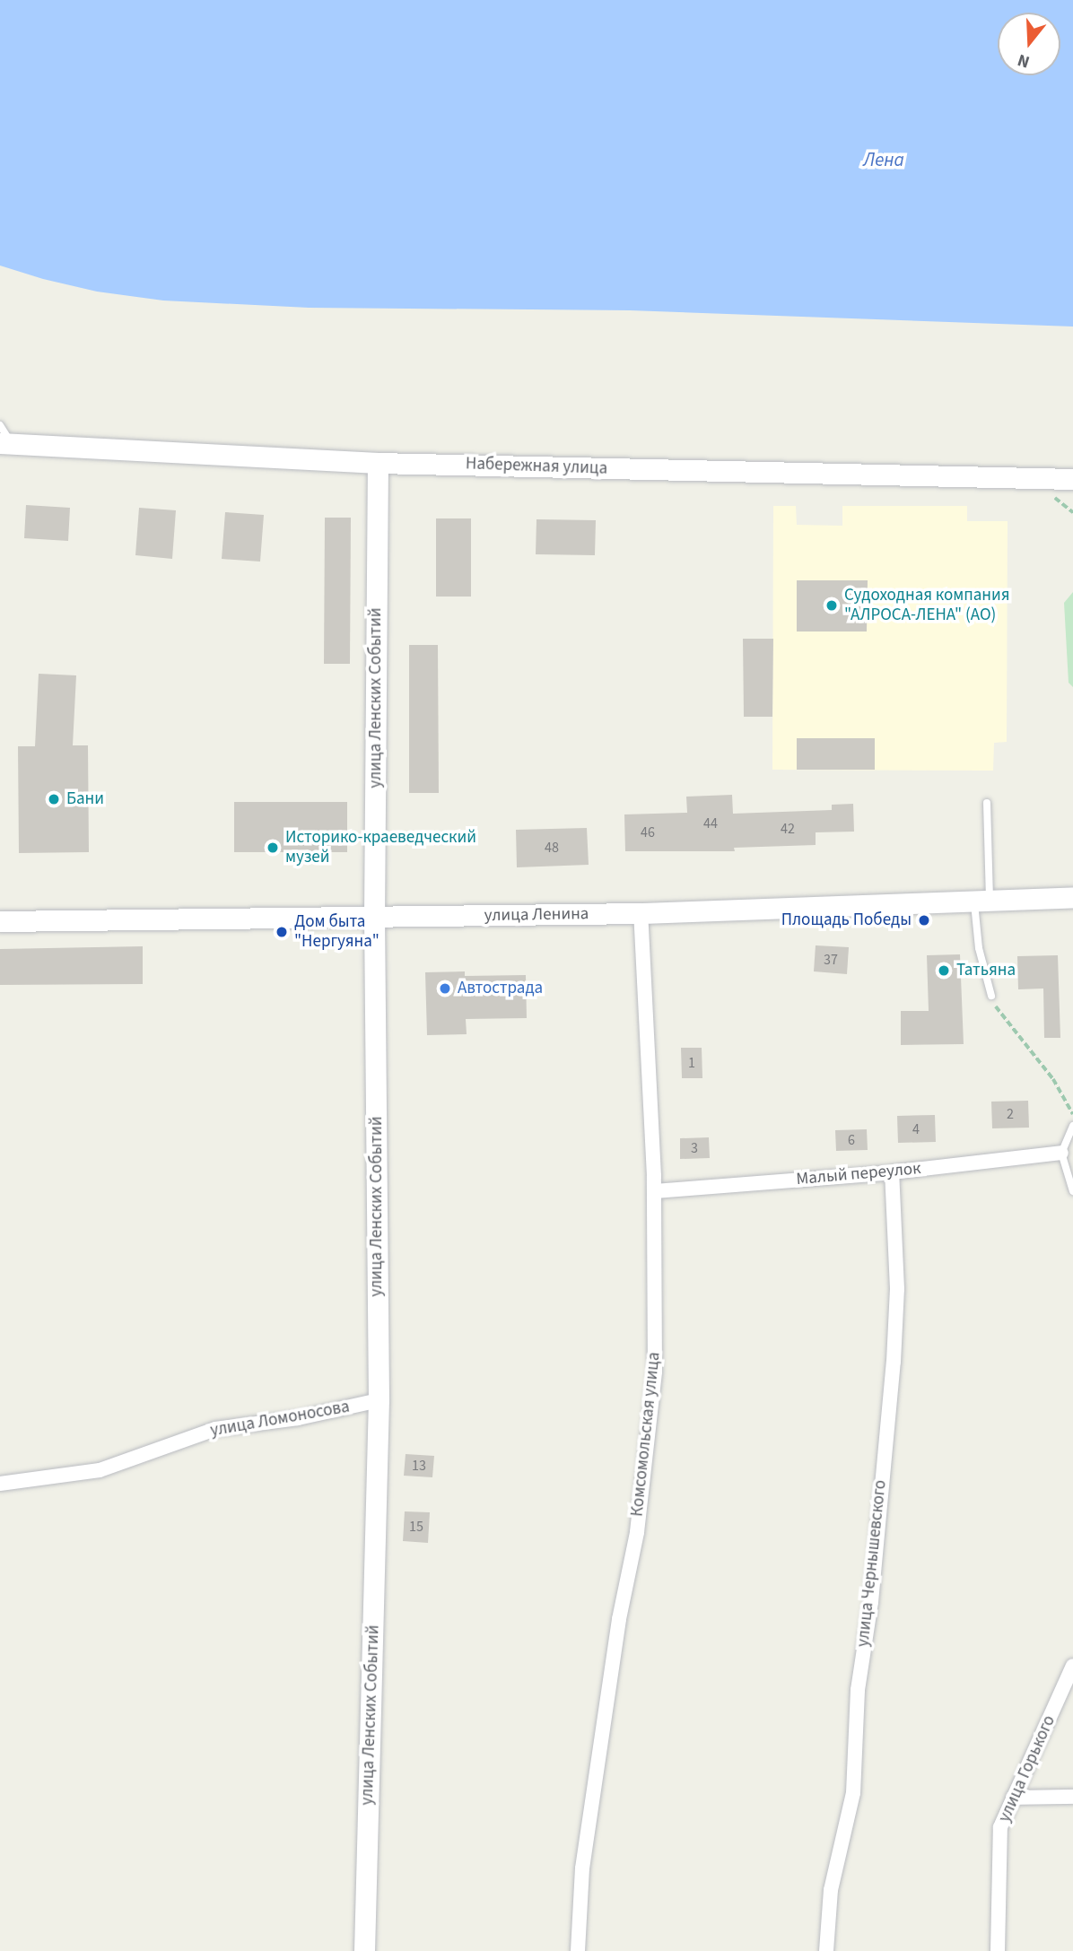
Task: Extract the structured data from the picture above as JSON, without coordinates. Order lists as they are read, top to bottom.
{
  "streets": {
    "street": [
      "Набережная улица",
      "улица Ленских Событий",
      "улица Ленина",
      "Малый переулок",
      "улица Ломоносова",
      "Комсомольская улица",
      "улица Чернышевского",
      "улица Горького"
    ]
  },
  "crossings": [
    ["Набережная улица", "улица Ленских Событий"],
    ["улица Ленских Событий", "улица Ленина"],
    ["улица Ленских Событий", "улица Ломоносова"],
    ["улица Ленина", "Комсомольская улица"],
    ["Малый переулок", "Комсомольская улица"],
    ["Малый переулок", "улица Чернышевского"]
  ],
  "water": ["Лена"],
  "places": [
    "Судоходная компания \"АЛРОСА-ЛЕНА\" (АО)",
    "Бани",
    "Историко-краеведческий музей",
    "Площадь Победы",
    "Дом быта \"Нергуяна\"",
    "Татьяна",
    "Автострада"
  ],
  "house_numbers": [
    "44",
    "42",
    "46",
    "48",
    "37",
    "1",
    "2",
    "4",
    "6",
    "3",
    "13",
    "15"
  ],
  "north": "bottom"
}
